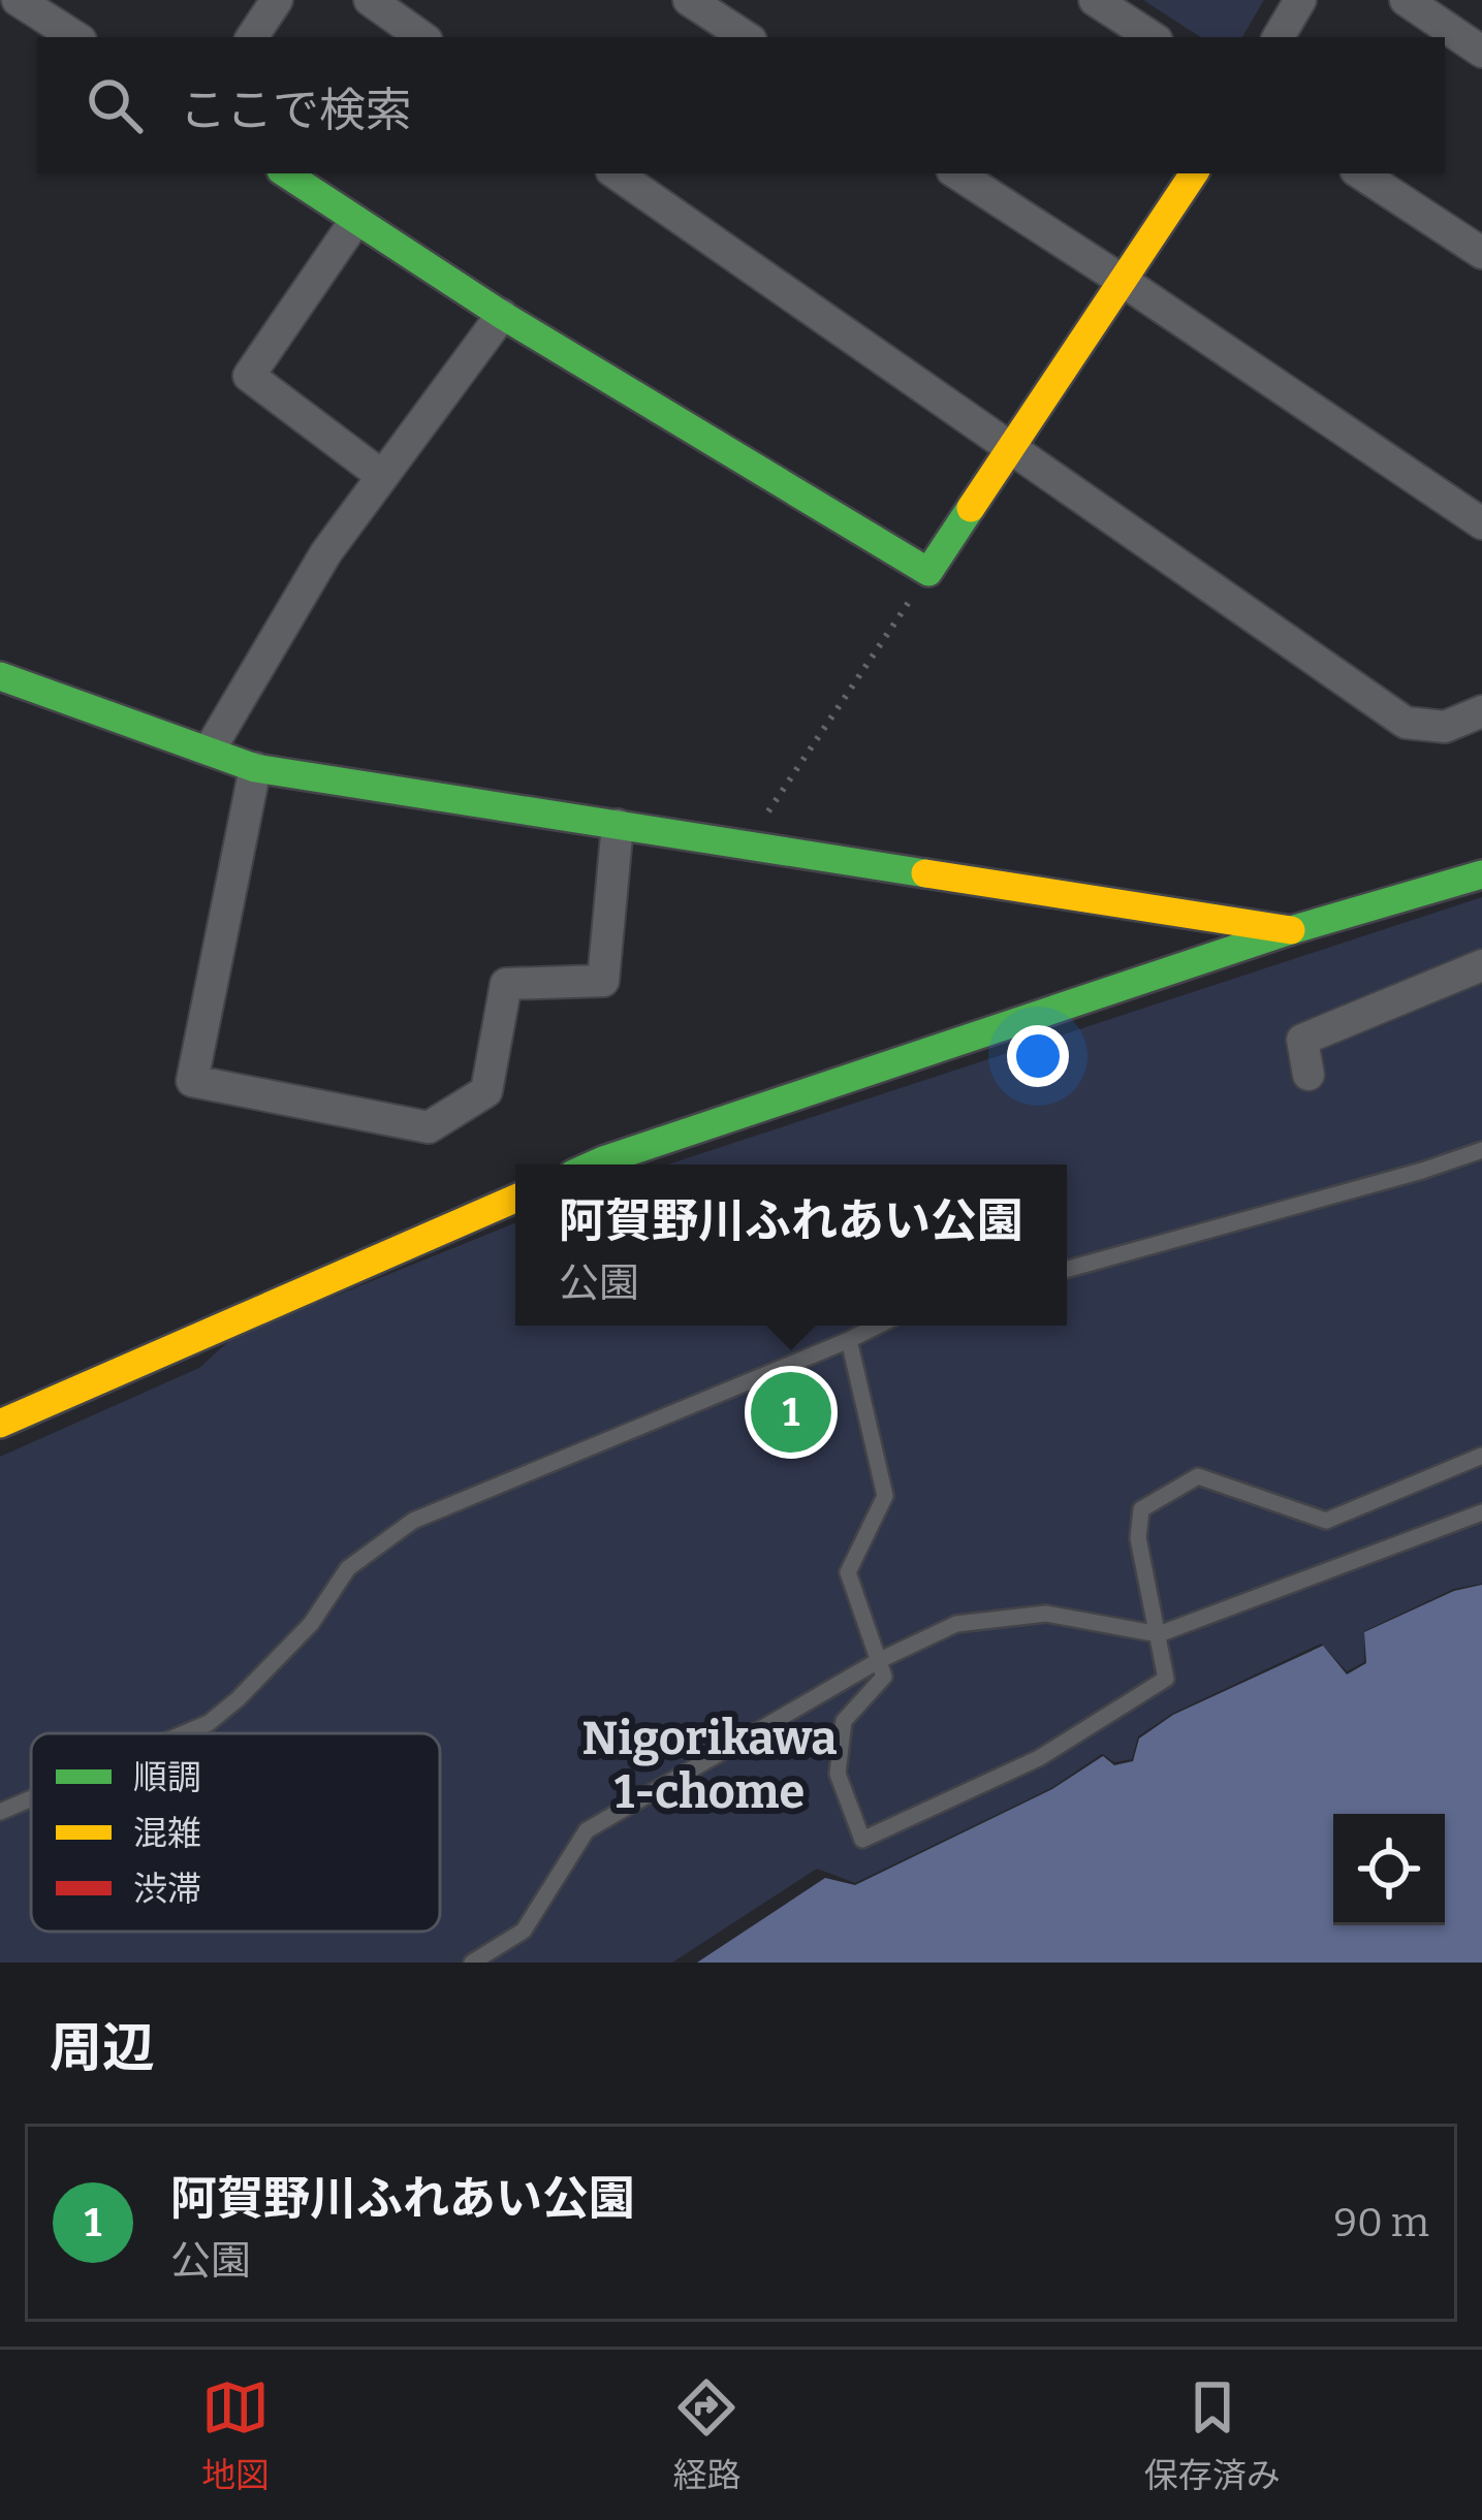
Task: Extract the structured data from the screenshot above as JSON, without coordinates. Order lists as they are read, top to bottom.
{
  "districts": ["Nigorikawa 1-chome"],
  "legend": ["順調", "混雑", "渋滞"],
  "page": {
    "search": "ここで検索",
    "popup": ["阿賀野川ふれあい公園", "公園"],
    "pins": "1",
    "heading": "周辺",
    "list": [
      {
        "mark": "1",
        "name": "阿賀野川ふれあい公園",
        "note": "公園",
        "value": "90 m"
      }
    ],
    "nav": ["地図", "経路", "保存済み"]
  }
}
